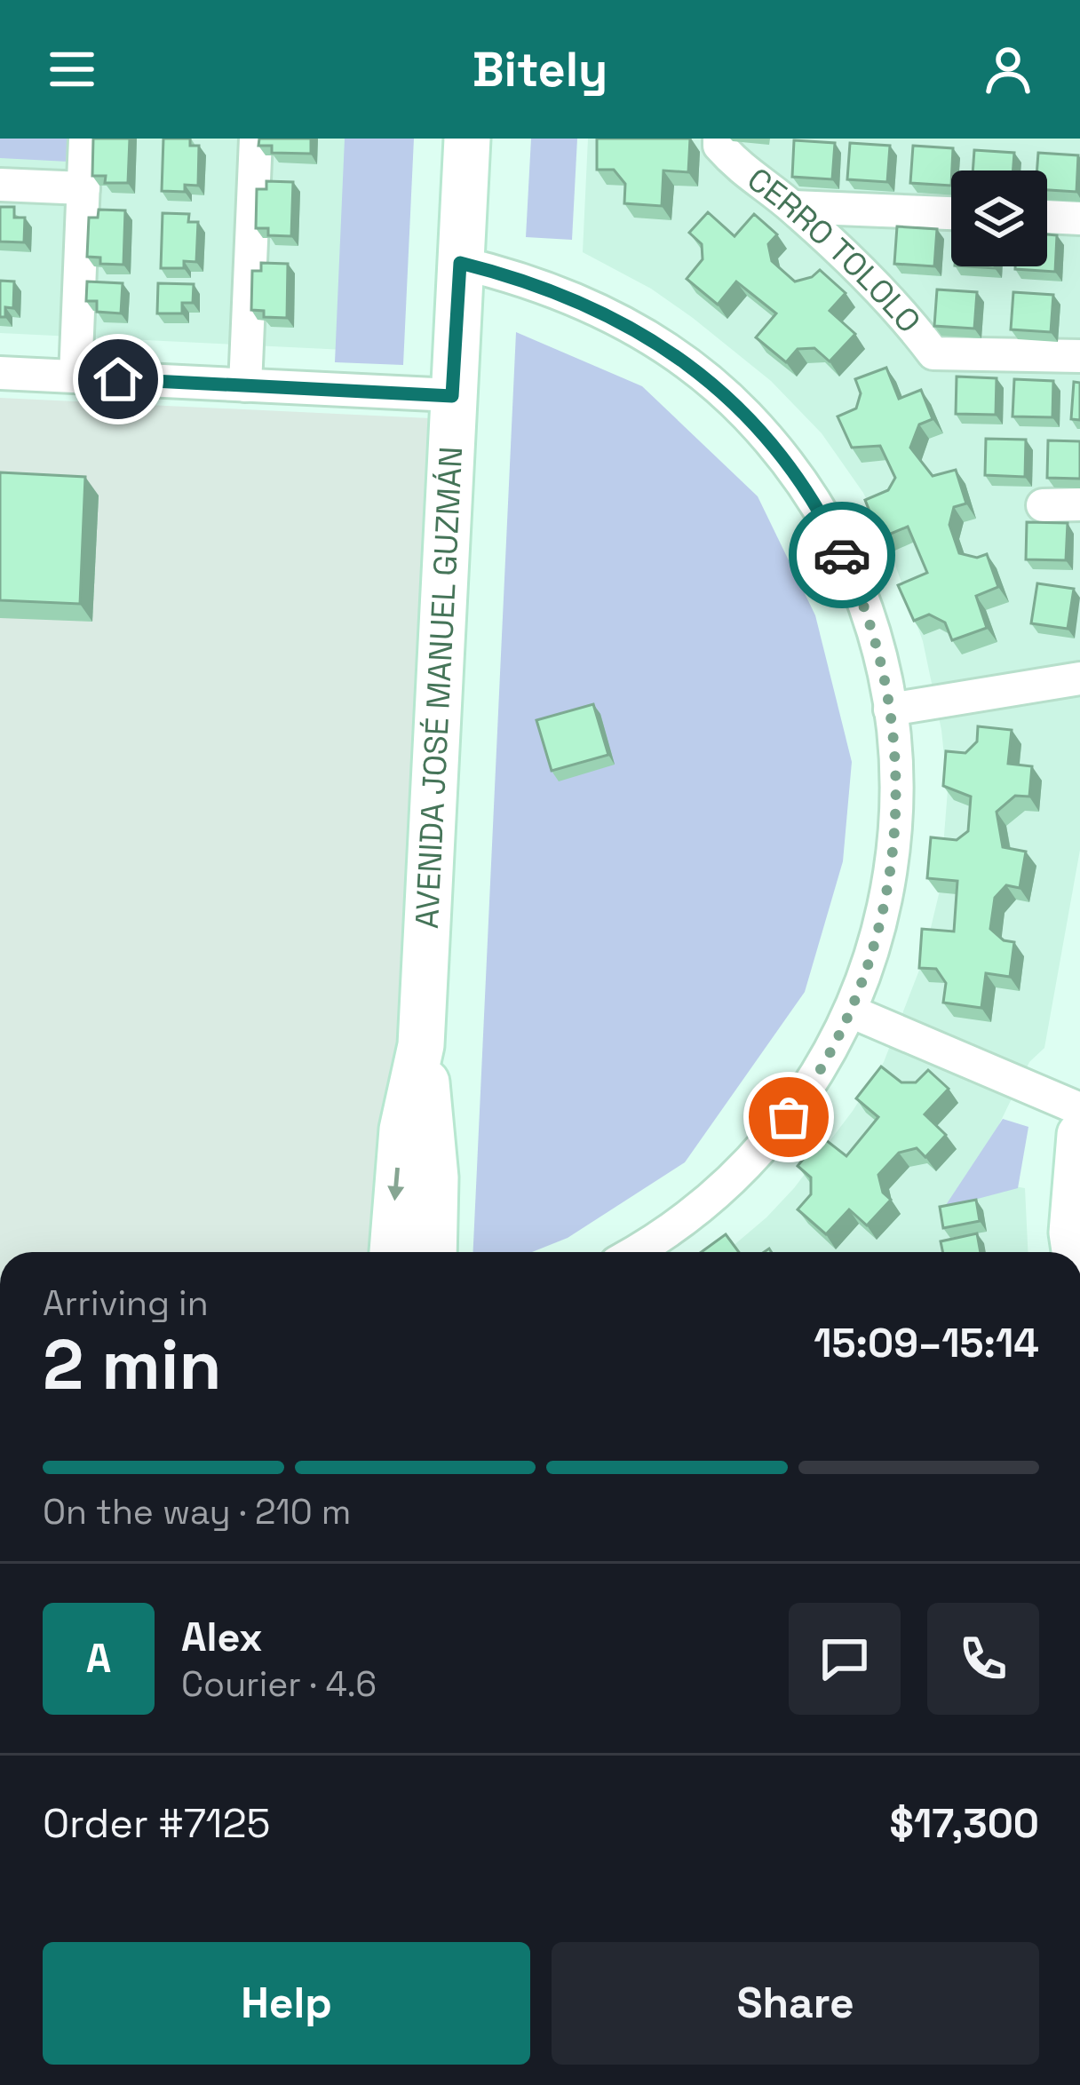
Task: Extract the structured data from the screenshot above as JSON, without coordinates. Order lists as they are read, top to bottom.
{
  "streets": {
    "street": ["CERRO TOLOLO", "AVENIDA JOSÉ MANUEL GUZMÁN"]
  },
  "page": {
    "header": "Bitely",
    "heading": ["2 min", "Arriving in", "15:09–15:14"],
    "panel": [
      "Alex",
      "Courier · 4.6",
      "Order #7125",
      "$17,300"
    ],
    "bar": "On the way · 210 m",
    "round": "A",
    "buttons": ["Help", "Share"]
  }
}
